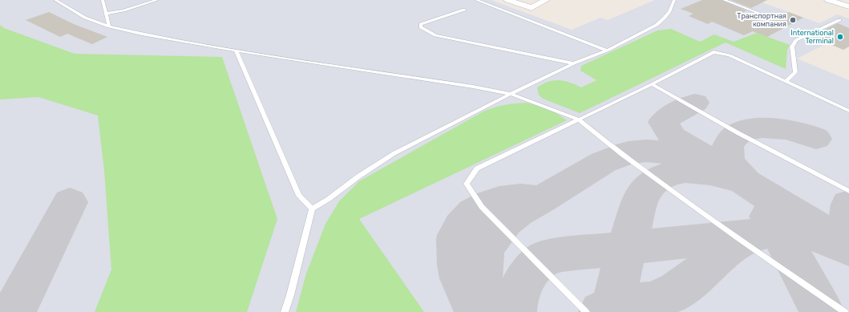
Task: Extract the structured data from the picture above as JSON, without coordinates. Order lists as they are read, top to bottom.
{
  "places": ["Транспортная компания", "International Terminal"]
}
